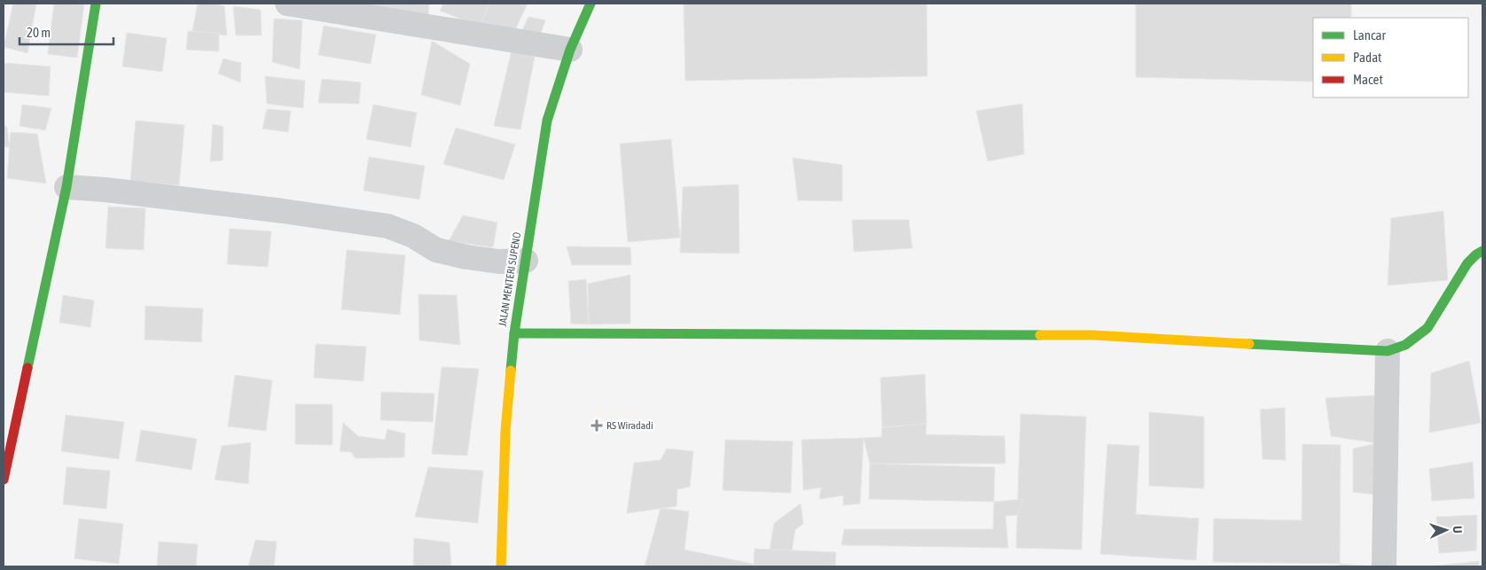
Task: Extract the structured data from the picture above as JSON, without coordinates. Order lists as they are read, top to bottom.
{
  "streets": {
    "street": ["JALAN MENTERI SUPENO"]
  },
  "places": {
    "health": ["RS Wiradadi"]
  },
  "legend": ["Lancar", "Padat", "Macet"],
  "scale_bar": "20 m",
  "north": "right"
}
